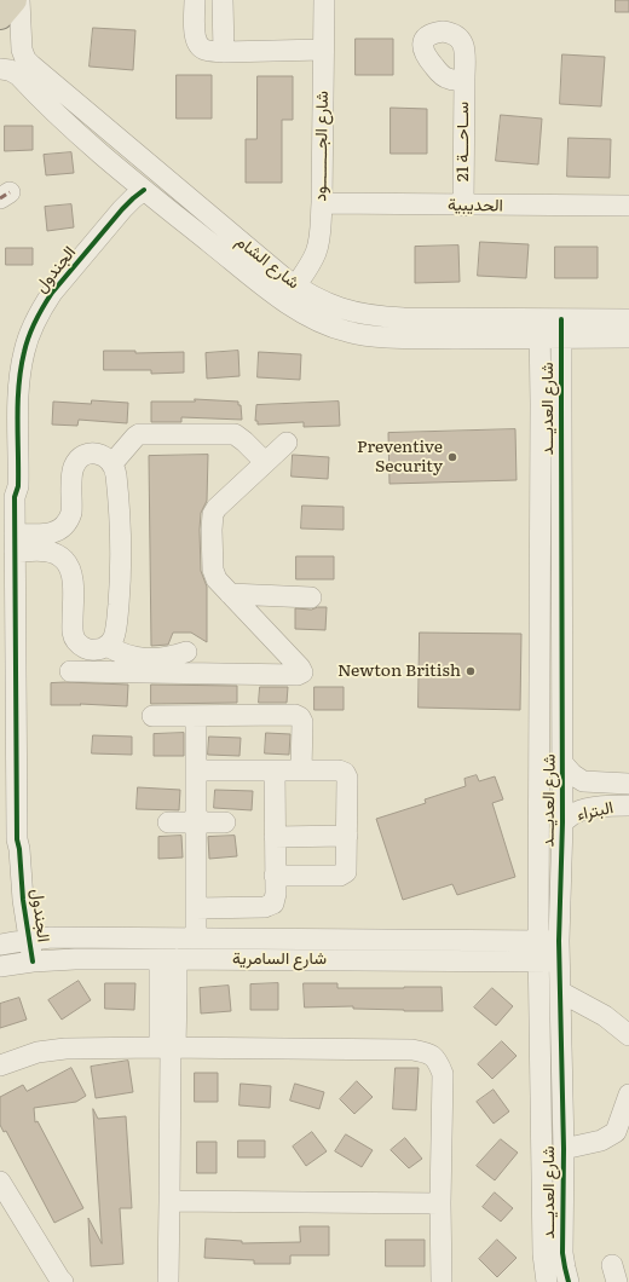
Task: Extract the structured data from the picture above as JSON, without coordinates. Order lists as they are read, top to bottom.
{
  "streets": {
    "street": [
      "ســاحـــة 21",
      "شارع الجــــــــود",
      "الحديبية",
      "شارع الشام",
      "الجندول",
      "شارع العديـــد",
      "البتراء",
      "شارع السامرية"
    ]
  },
  "crossings": [
    ["ســاحـــة 21", "الحديبية"],
    ["شارع الجــــــــود", "الحديبية"],
    ["شارع الجــــــــود", "شارع الشام"],
    ["شارع الشام", "الجندول"],
    ["شارع الشام", "شارع العديـــد"],
    ["الجندول", "شارع السامرية"],
    ["شارع العديـــد", "البتراء"],
    ["شارع العديـــد", "شارع السامرية"]
  ],
  "places": ["Preventive Security", "Newton British"]
}
